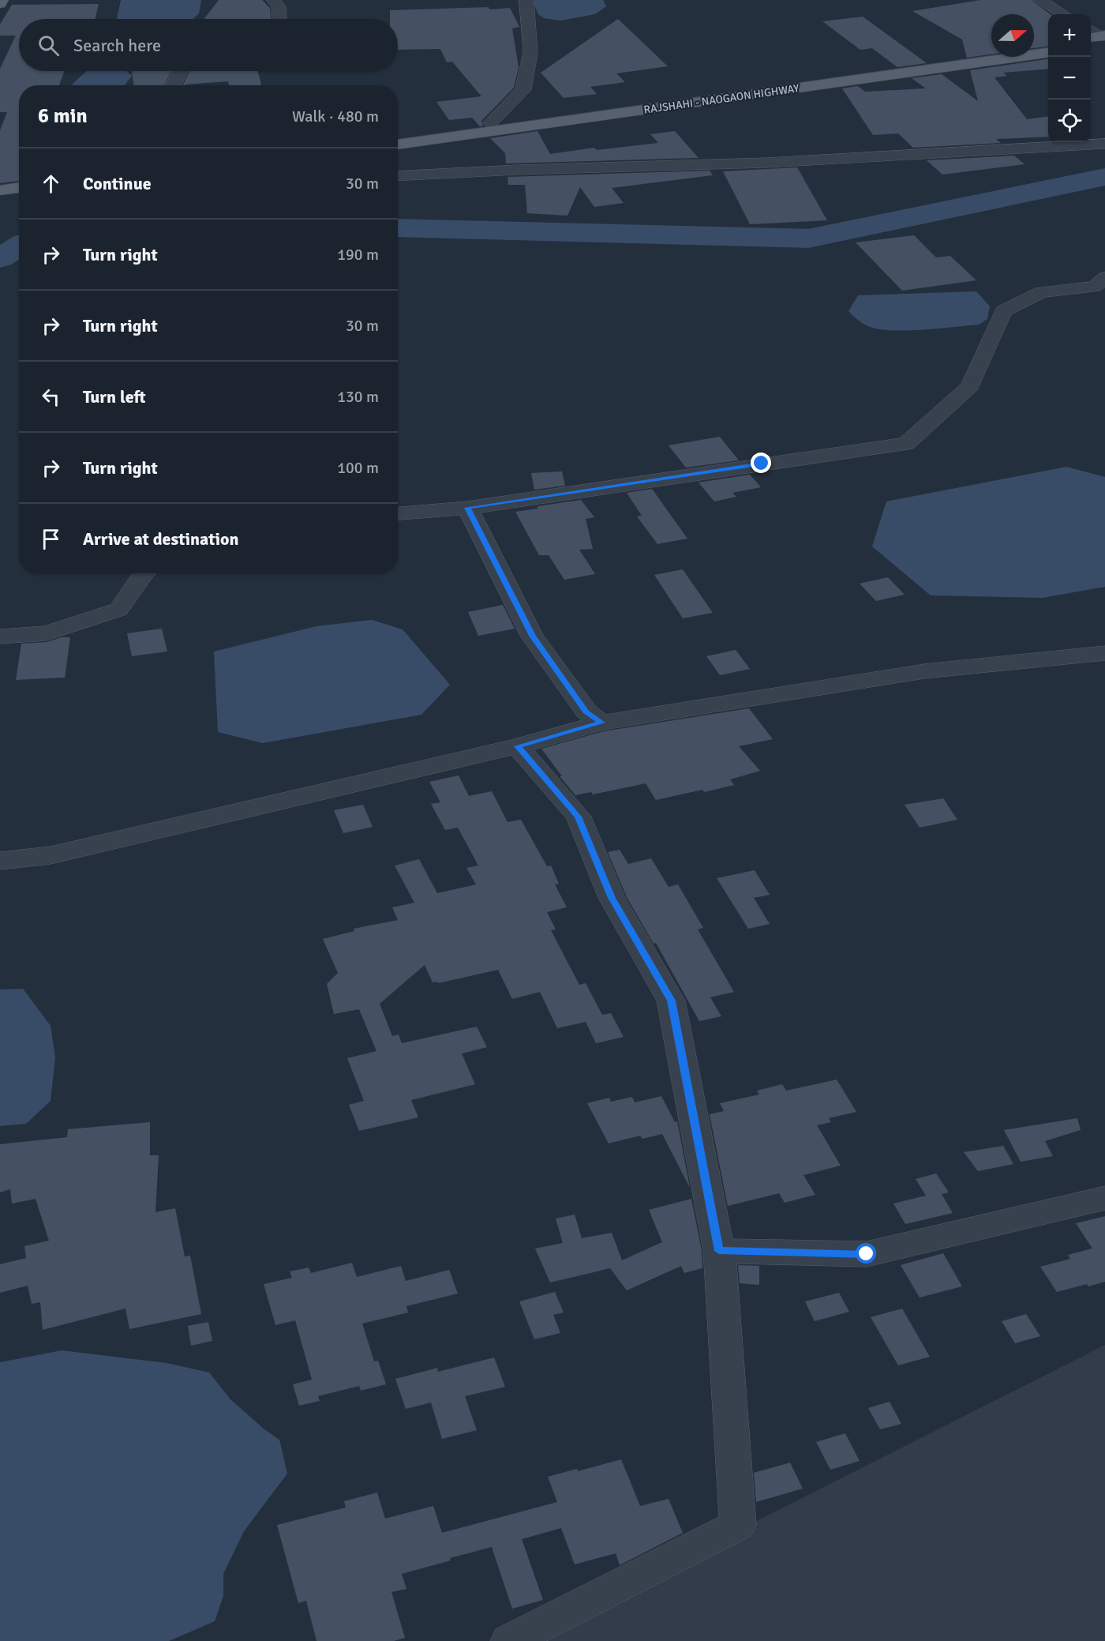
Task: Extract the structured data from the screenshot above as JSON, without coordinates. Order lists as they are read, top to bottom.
{
  "streets": {
    "main road": ["RAJSHAHI - NAOGAON HIGHWAY"]
  },
  "north": "right",
  "page": {
    "map_buttons": ["+", "−"],
    "search": "Search here",
    "heading": ["6 min", "Walk · 480 m"],
    "list": [
      ["Continue", "30 m"],
      ["Turn right", "190 m"],
      ["Turn right", "30 m"],
      ["Turn left", "130 m"],
      ["Turn right", "100 m"],
      "Arrive at destination"
    ]
  }
}
